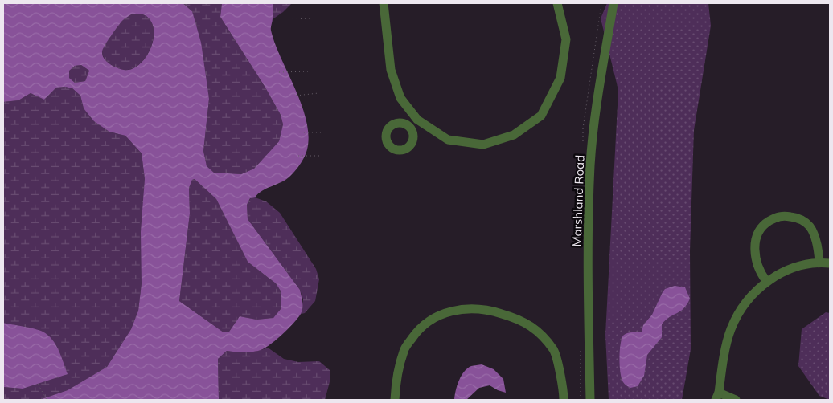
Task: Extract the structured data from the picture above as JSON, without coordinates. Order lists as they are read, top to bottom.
{
  "streets": {
    "street": ["Marshland Road"]
  }
}
